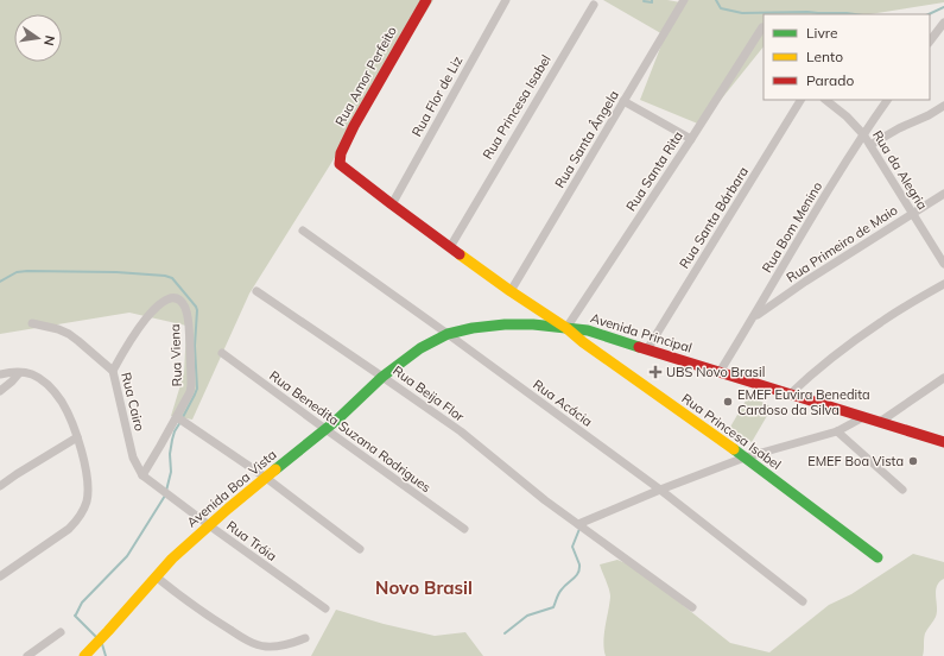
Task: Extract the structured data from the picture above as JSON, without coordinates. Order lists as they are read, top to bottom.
{
  "streets": {
    "street": [
      "Rua Amor Perfeito",
      "Rua Flor de Liz",
      "Rua Princesa Isabel",
      "Rua Santa Ângela",
      "Rua da Alegria",
      "Rua Santa Rita",
      "Rua Santa Bárbara",
      "Rua Bom Menino",
      "Rua Primeiro de Maio",
      "Avenida Principal",
      "Rua Viena",
      "Rua Beija Flor",
      "Rua Cairo",
      "Rua Acácia",
      "Rua Benedita Suzana Rodrigues",
      "Avenida Boa Vista",
      "Rua Tróia"
    ]
  },
  "crossings": [
    ["Rua Amor Perfeito", "Rua Princesa Isabel"],
    ["Rua Flor de Liz", "Rua Princesa Isabel"],
    ["Rua Princesa Isabel", "Rua Santa Ângela"],
    ["Rua Princesa Isabel", "Rua Santa Rita"],
    ["Rua Princesa Isabel", "Avenida Principal"],
    ["Rua da Alegria", "Rua Bom Menino"],
    ["Rua da Alegria", "Rua Primeiro de Maio"],
    ["Rua Santa Rita", "Avenida Principal"],
    ["Rua Santa Bárbara", "Avenida Principal"],
    ["Rua Bom Menino", "Rua Primeiro de Maio"],
    ["Rua Bom Menino", "Avenida Principal"],
    ["Avenida Principal", "Rua Acácia"],
    ["Avenida Principal", "Avenida Boa Vista"],
    ["Rua Viena", "Rua Cairo"],
    ["Rua Viena", "Rua Tróia"],
    ["Rua Beija Flor", "Avenida Boa Vista"],
    ["Rua Cairo", "Rua Tróia"],
    ["Rua Benedita Suzana Rodrigues", "Avenida Boa Vista"],
    ["Avenida Boa Vista", "Rua Tróia"]
  ],
  "districts": ["Novo Brasil"],
  "places": {
    "health": ["UBS Novo Brasil"],
    "other": ["EMEF Euvira Benedita Cardoso da Silva", "EMEF Boa Vista"]
  },
  "legend": ["Livre", "Lento", "Parado"],
  "north": "right"
}
